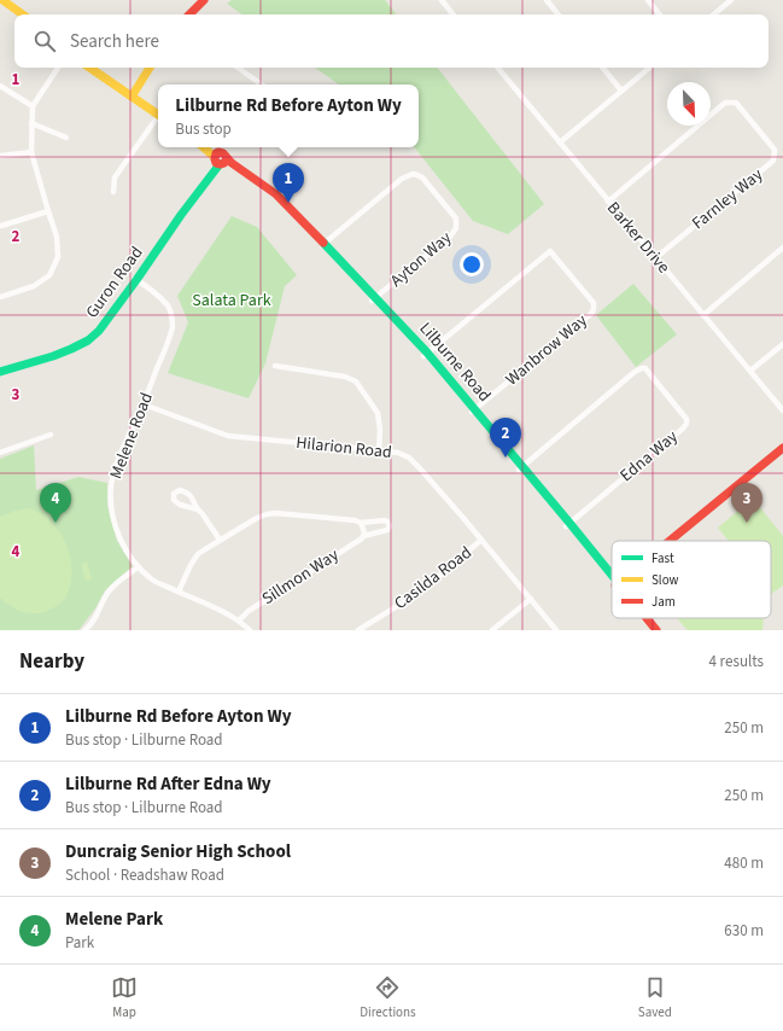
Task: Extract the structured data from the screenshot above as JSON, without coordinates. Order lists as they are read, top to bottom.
{
  "streets": {
    "street": [
      "Farnley Way",
      "Barker Drive",
      "Ayton Way",
      "Guron Road",
      "Wanbrow Way",
      "Lilburne Road",
      "Melene Road",
      "Hilarion Road",
      "Edna Way",
      "Sillmon Way",
      "Casilda Road"
    ]
  },
  "crossings": [
    ["Farnley Way", "Barker Drive"],
    ["Ayton Way", "Lilburne Road"],
    ["Guron Road", "Lilburne Road"],
    ["Guron Road", "Melene Road"],
    ["Wanbrow Way", "Lilburne Road"],
    ["Lilburne Road", "Edna Way"],
    ["Melene Road", "Hilarion Road"],
    ["Melene Road", "Sillmon Way"],
    ["Hilarion Road", "Casilda Road"]
  ],
  "parks": ["Salata Park"],
  "legend": ["Fast", "Slow", "Jam"],
  "north": "bottom right",
  "page": {
    "search": "Search here",
    "popup": ["Lilburne Rd Before Ayton Wy", "Bus stop"],
    "pins": [
      "1",
      "2",
      "3",
      "4"
    ],
    "heading": ["Nearby", "4 results"],
    "list": [
      {
        "mark": "1",
        "name": "Lilburne Rd Before Ayton Wy",
        "note": "Bus stop · Lilburne Road",
        "value": "250 m"
      },
      {
        "mark": "2",
        "name": "Lilburne Rd After Edna Wy",
        "note": "Bus stop · Lilburne Road",
        "value": "250 m"
      },
      {
        "mark": "3",
        "name": "Duncraig Senior High School",
        "note": "School · Readshaw Road",
        "value": "480 m"
      },
      {
        "mark": "4",
        "name": "Melene Park",
        "note": "Park",
        "value": "630 m"
      }
    ],
    "nav": ["Map", "Directions", "Saved"]
  },
  "grid": {
    "rows": [
      "1",
      "2",
      "3",
      "4"
    ]
  }
}
